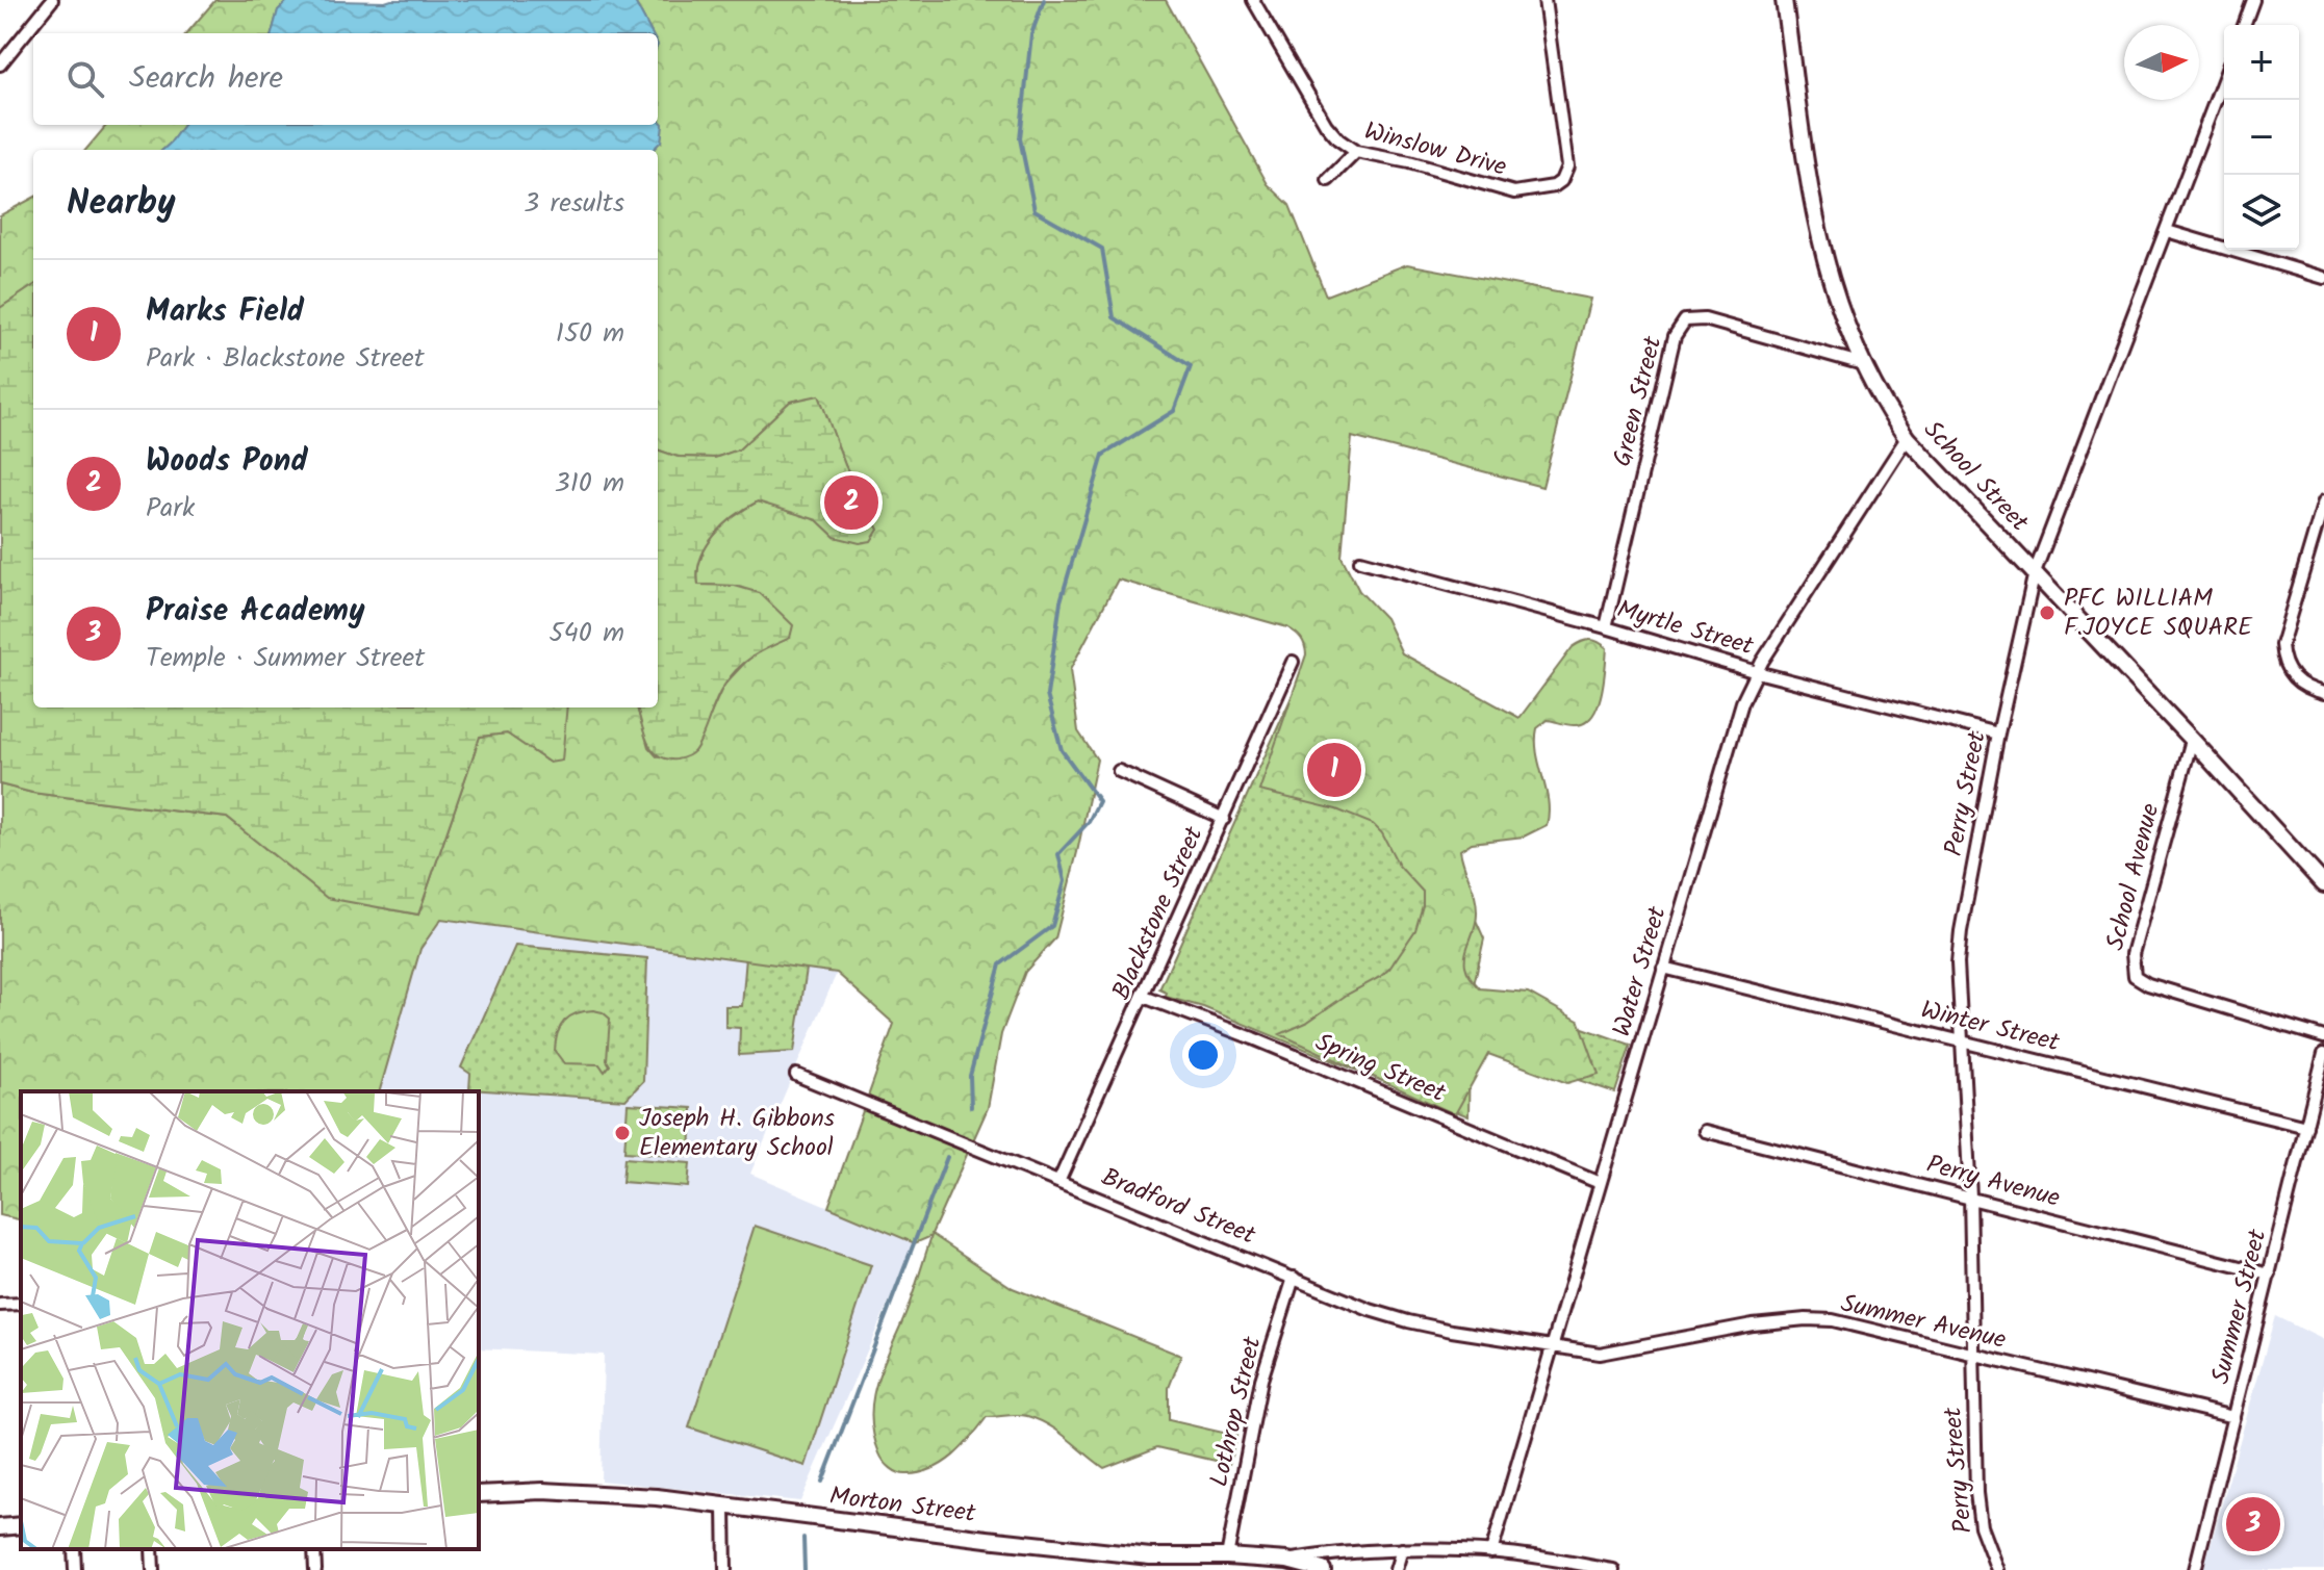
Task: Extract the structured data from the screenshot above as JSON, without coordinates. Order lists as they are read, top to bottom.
{
  "streets": {
    "street": [
      "Winslow Drive",
      "Green Street",
      "School Street",
      "Myrtle Street",
      "Perry Street",
      "School Avenue",
      "Blackstone Street",
      "Water Street",
      "Winter Street",
      "Spring Street",
      "Perry Avenue",
      "Bradford Street",
      "Summer Street",
      "Summer Avenue",
      "Lothrop Street",
      "Morton Street"
    ]
  },
  "crossings": [
    ["Green Street", "School Street"],
    ["Green Street", "Myrtle Street"],
    ["School Street", "Perry Street"],
    ["School Street", "School Avenue"],
    ["School Street", "Water Street"],
    ["Myrtle Street", "Perry Street"],
    ["Myrtle Street", "Water Street"],
    ["Perry Street", "Winter Street"],
    ["Perry Street", "Perry Avenue"],
    ["Perry Street", "Summer Avenue"],
    ["Blackstone Street", "Spring Street"],
    ["Blackstone Street", "Bradford Street"],
    ["Water Street", "Winter Street"],
    ["Water Street", "Spring Street"],
    ["Water Street", "Bradford Street"],
    ["Water Street", "Summer Avenue"],
    ["Winter Street", "Summer Street"],
    ["Perry Avenue", "Summer Street"],
    ["Bradford Street", "Summer Avenue"],
    ["Bradford Street", "Lothrop Street"],
    ["Summer Street", "Summer Avenue"],
    ["Lothrop Street", "Morton Street"]
  ],
  "places": ["PFC WILLIAM F.JOYCE SQUARE", "Joseph H. Gibbons Elementary School"],
  "north": "right",
  "page": {
    "map_buttons": ["+", "−"],
    "search": "Search here",
    "heading": ["Nearby", "3 results"],
    "list": [
      {
        "mark": "1",
        "name": "Marks Field",
        "note": "Park · Blackstone Street",
        "value": "150 m"
      },
      {
        "mark": "2",
        "name": "Woods Pond",
        "note": "Park",
        "value": "310 m"
      },
      {
        "mark": "3",
        "name": "Praise Academy",
        "note": "Temple · Summer Street",
        "value": "540 m"
      }
    ],
    "pins": ["2", "1", "3"]
  }
}
